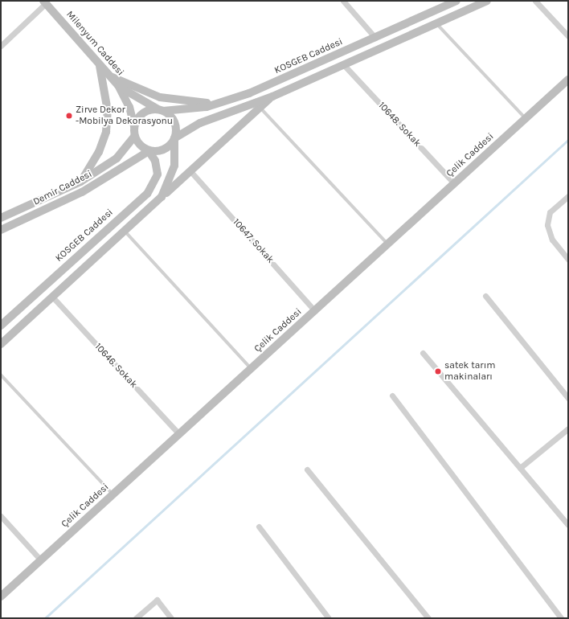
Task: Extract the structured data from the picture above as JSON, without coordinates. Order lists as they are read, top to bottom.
{
  "streets": {
    "main road": [
      "Milenyum Caddesi",
      "KOSGEB Caddesi",
      "Çelik Caddesi",
      "Demir Caddesi"
    ],
    "street": ["10648. Sokak", "10647. Sokak", "10646. Sokak"]
  },
  "crossings": [
    ["Milenyum Caddesi", "KOSGEB Caddesi"],
    ["Milenyum Caddesi", "Demir Caddesi"],
    ["KOSGEB Caddesi", "Demir Caddesi"],
    ["10648. Sokak", "Çelik Caddesi"],
    ["Çelik Caddesi", "10647. Sokak"],
    ["Çelik Caddesi", "10646. Sokak"]
  ],
  "places": ["Zirve Dekor -Mobilya Dekorasyonu", "satek tarım makinaları"]
}
